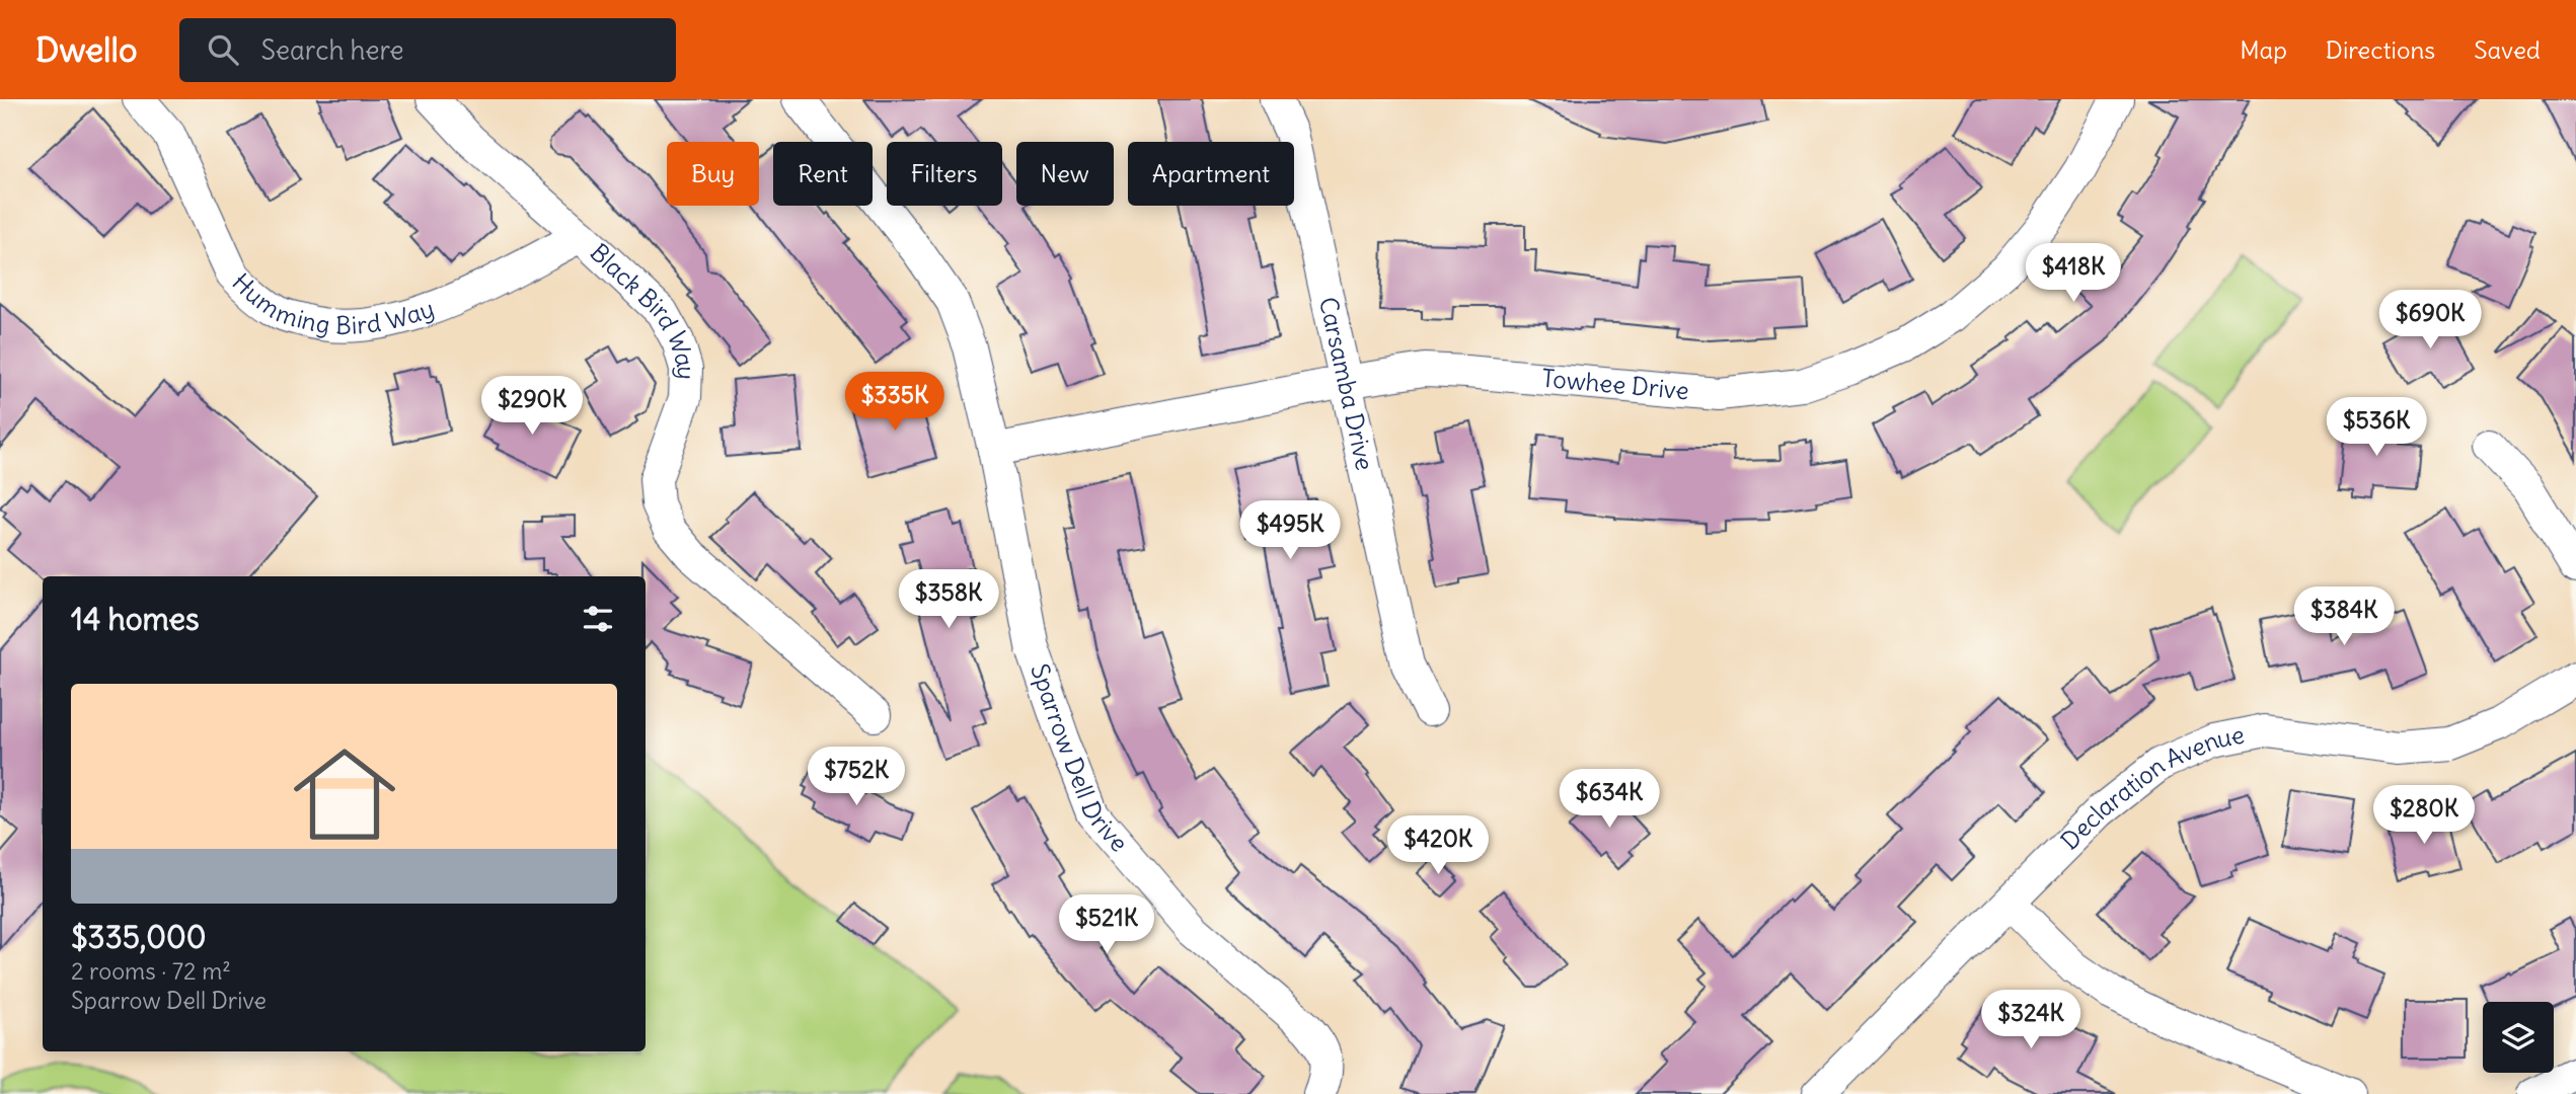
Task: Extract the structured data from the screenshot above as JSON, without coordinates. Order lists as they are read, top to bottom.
{
  "streets": {
    "street": [
      "Humming Bird Way",
      "Black Bird Way",
      "Carsamba Drive",
      "Towhee Drive",
      "Sparrow Dell Drive",
      "Declaration Avenue"
    ]
  },
  "crossings": [
    ["Humming Bird Way", "Black Bird Way"],
    ["Carsamba Drive", "Towhee Drive"],
    ["Towhee Drive", "Sparrow Dell Drive"]
  ],
  "page": {
    "header": "Dwello",
    "search": "Search here",
    "nav": ["Map", "Directions", "Saved"],
    "chip": [
      "Buy",
      "Rent",
      "Filters",
      "New",
      "Apartment"
    ],
    "price": [
      "$418K",
      "$690K",
      "$335K",
      "$290K",
      "$536K",
      "$495K",
      "$358K",
      "$384K",
      "$752K",
      "$634K",
      "$280K",
      "$420K",
      "$521K",
      "$324K"
    ],
    "heading": "14 homes",
    "list": [
      {
        "name": "$335,000",
        "note": "2 rooms · 72 m² · Sparrow Dell Drive"
      }
    ]
  }
}
